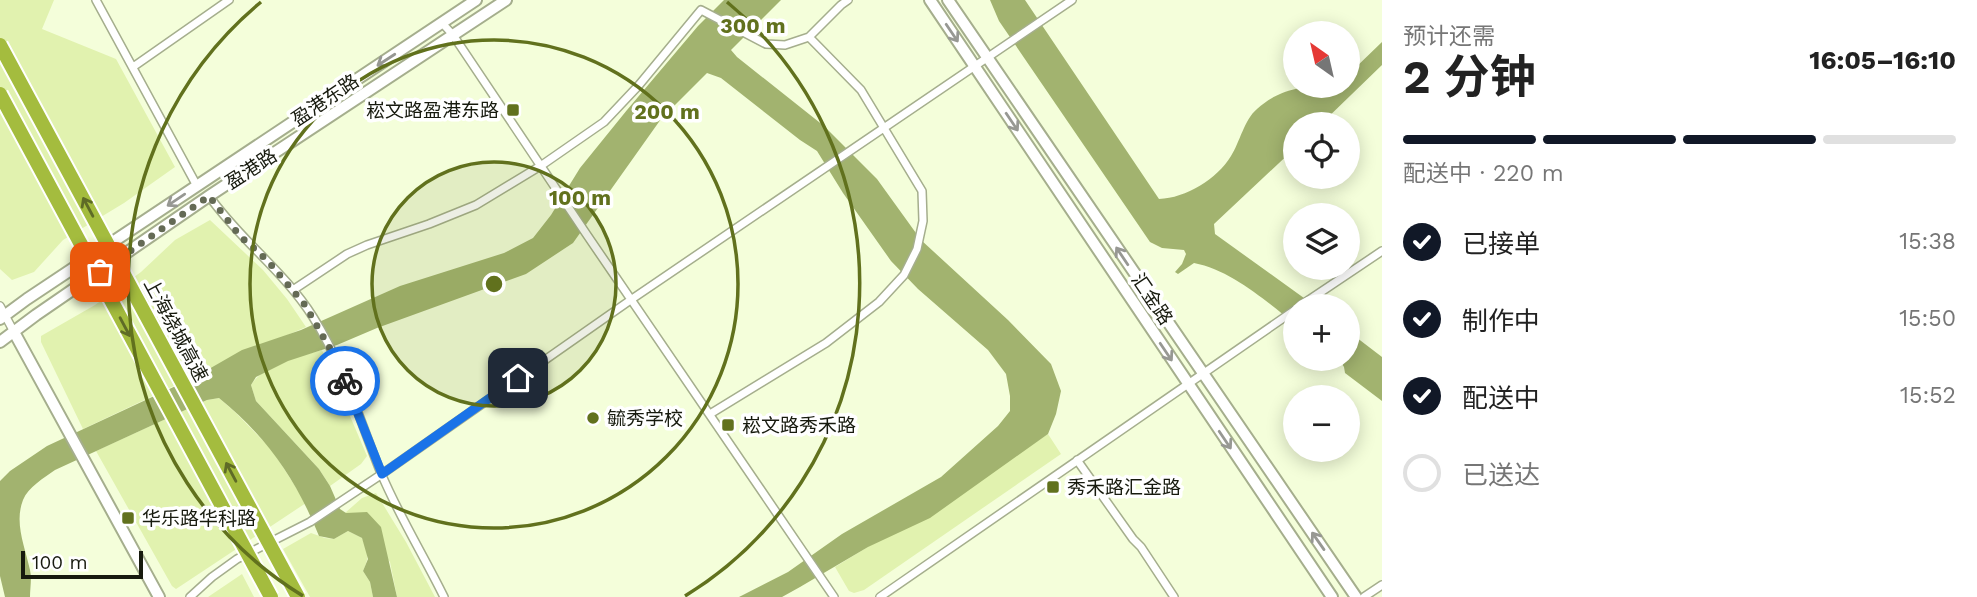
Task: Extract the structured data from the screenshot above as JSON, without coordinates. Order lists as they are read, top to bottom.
{
  "streets": {
    "highway": ["上海绕城高速"],
    "main road": ["盈港东路", "盈港路", "汇金路"]
  },
  "one_way": ["盈港东路"],
  "places": {
    "transit": [
      "崧文路盈港东路",
      "崧文路秀禾路",
      "秀禾路汇金路",
      "华乐路华科路"
    ],
    "other": ["毓秀学校"]
  },
  "scale_bar": "100 m",
  "north": "top left",
  "page": {
    "heading": ["2 分钟", "预计还需", "16:05–16:10"],
    "map_buttons": ["+", "−"],
    "bar": "配送中 · 220 m",
    "list": [
      ["已接单", "15:38"],
      ["制作中", "15:50"],
      ["配送中", "15:52"],
      "已送达"
    ],
    "scale": "100 m"
  },
  "rings": ["300 m", "200 m", "100 m"]
}
